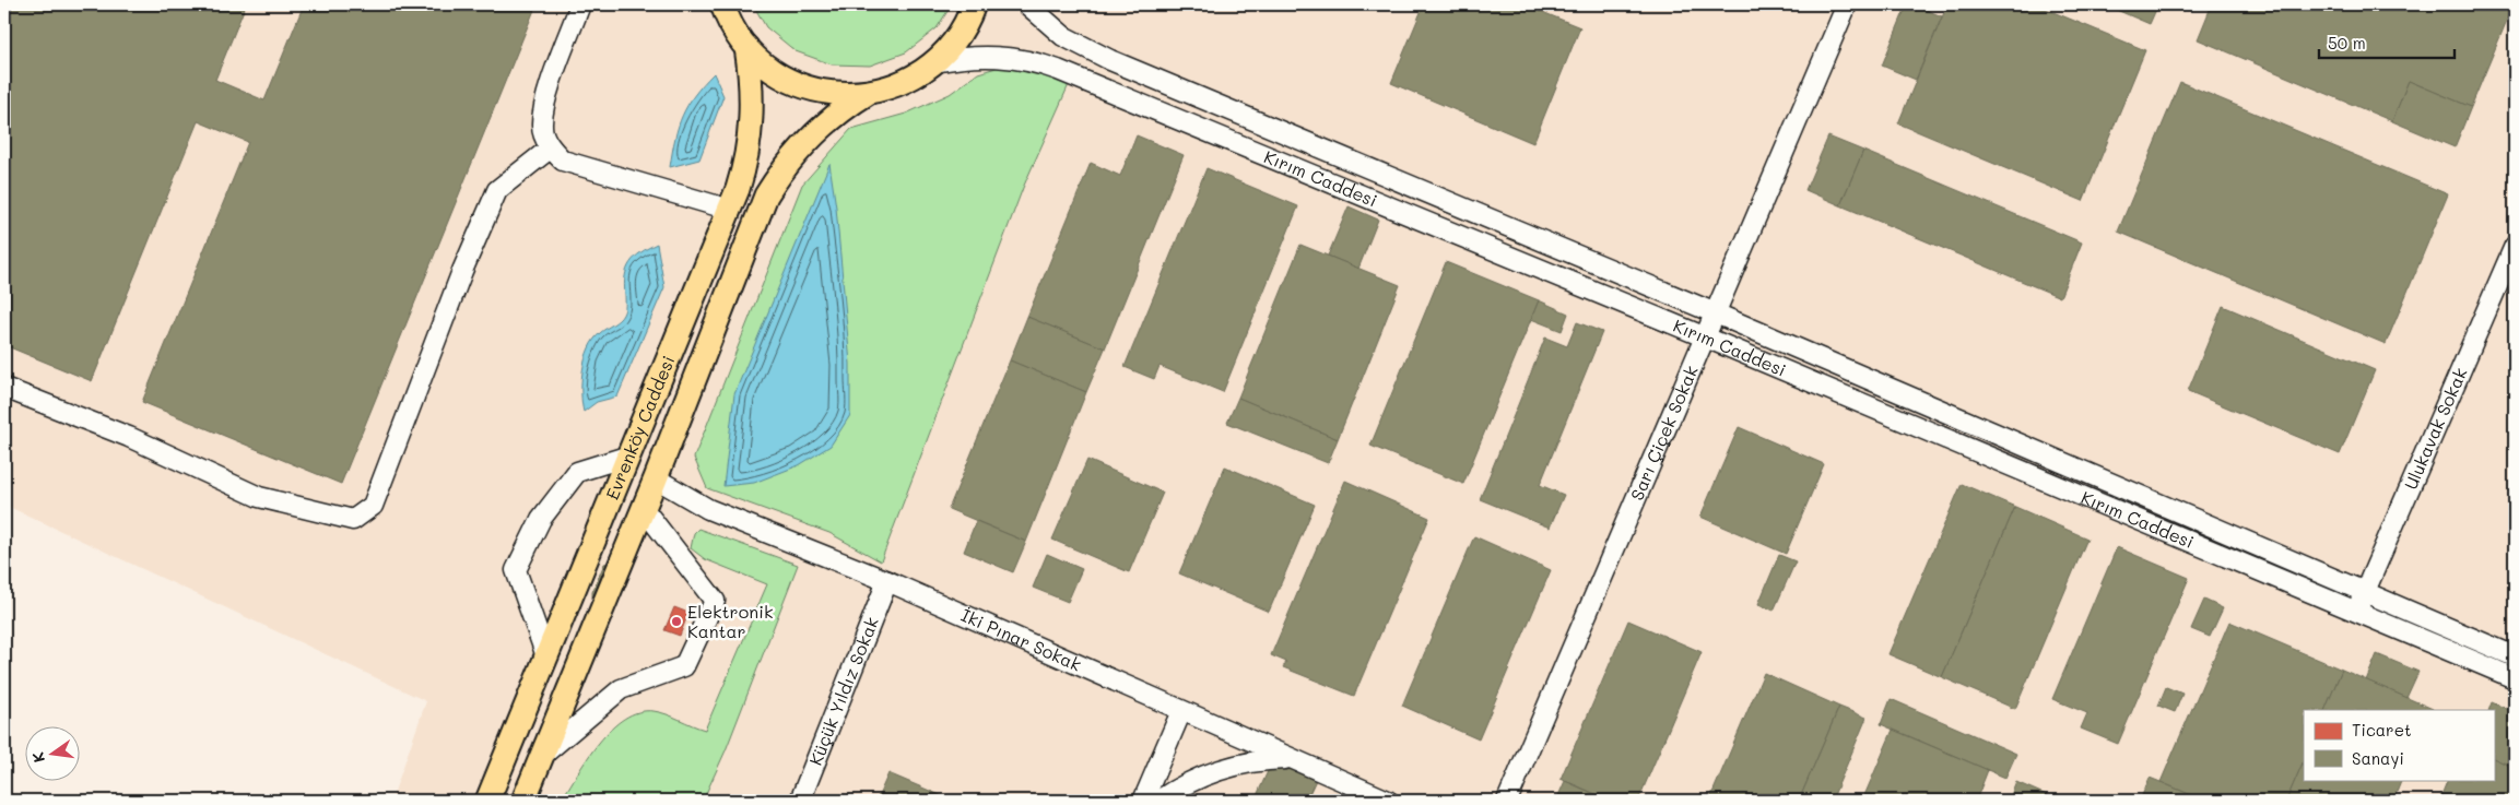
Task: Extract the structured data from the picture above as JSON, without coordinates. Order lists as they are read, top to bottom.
{
  "streets": {
    "main road": ["Evrenköy Caddesi"],
    "street": [
      "Kırım Caddesi",
      "Ulukavak Sokak",
      "Sarı Çiçek Sokak",
      "İki Pınar Sokak",
      "Küçük Yıldız Sokak"
    ]
  },
  "crossings": [
    ["Kırım Caddesi", "Ulukavak Sokak"],
    ["Kırım Caddesi", "Sarı Çiçek Sokak"],
    ["Evrenköy Caddesi", "İki Pınar Sokak"],
    ["İki Pınar Sokak", "Küçük Yıldız Sokak"]
  ],
  "places": ["Elektronik Kantar"],
  "legend": ["Ticaret", "Sanayi"],
  "scale_bar": "50 m",
  "north": "left"
}
